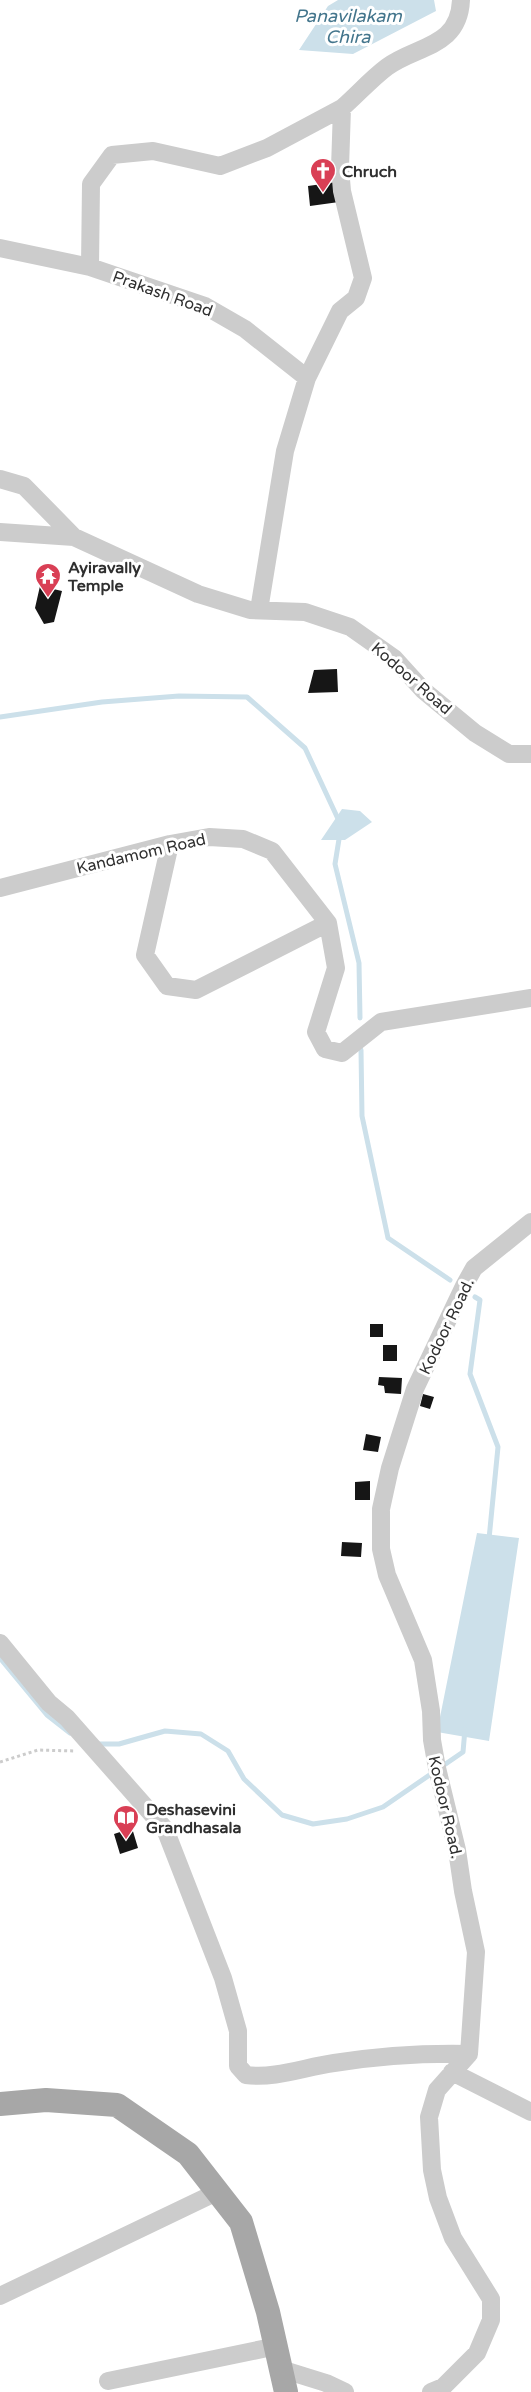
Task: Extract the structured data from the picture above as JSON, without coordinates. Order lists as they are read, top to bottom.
{
  "streets": {
    "street": [
      "Prakash Road",
      "Kodoor Road",
      "Kandamom Road",
      "Kodoor Road."
    ]
  },
  "water": ["Panavilakam Chira"],
  "places": {
    "church": ["Chruch"],
    "temple": ["Ayiravally Temple"],
    "library": ["Deshasevini Grandhasala"]
  }
}
